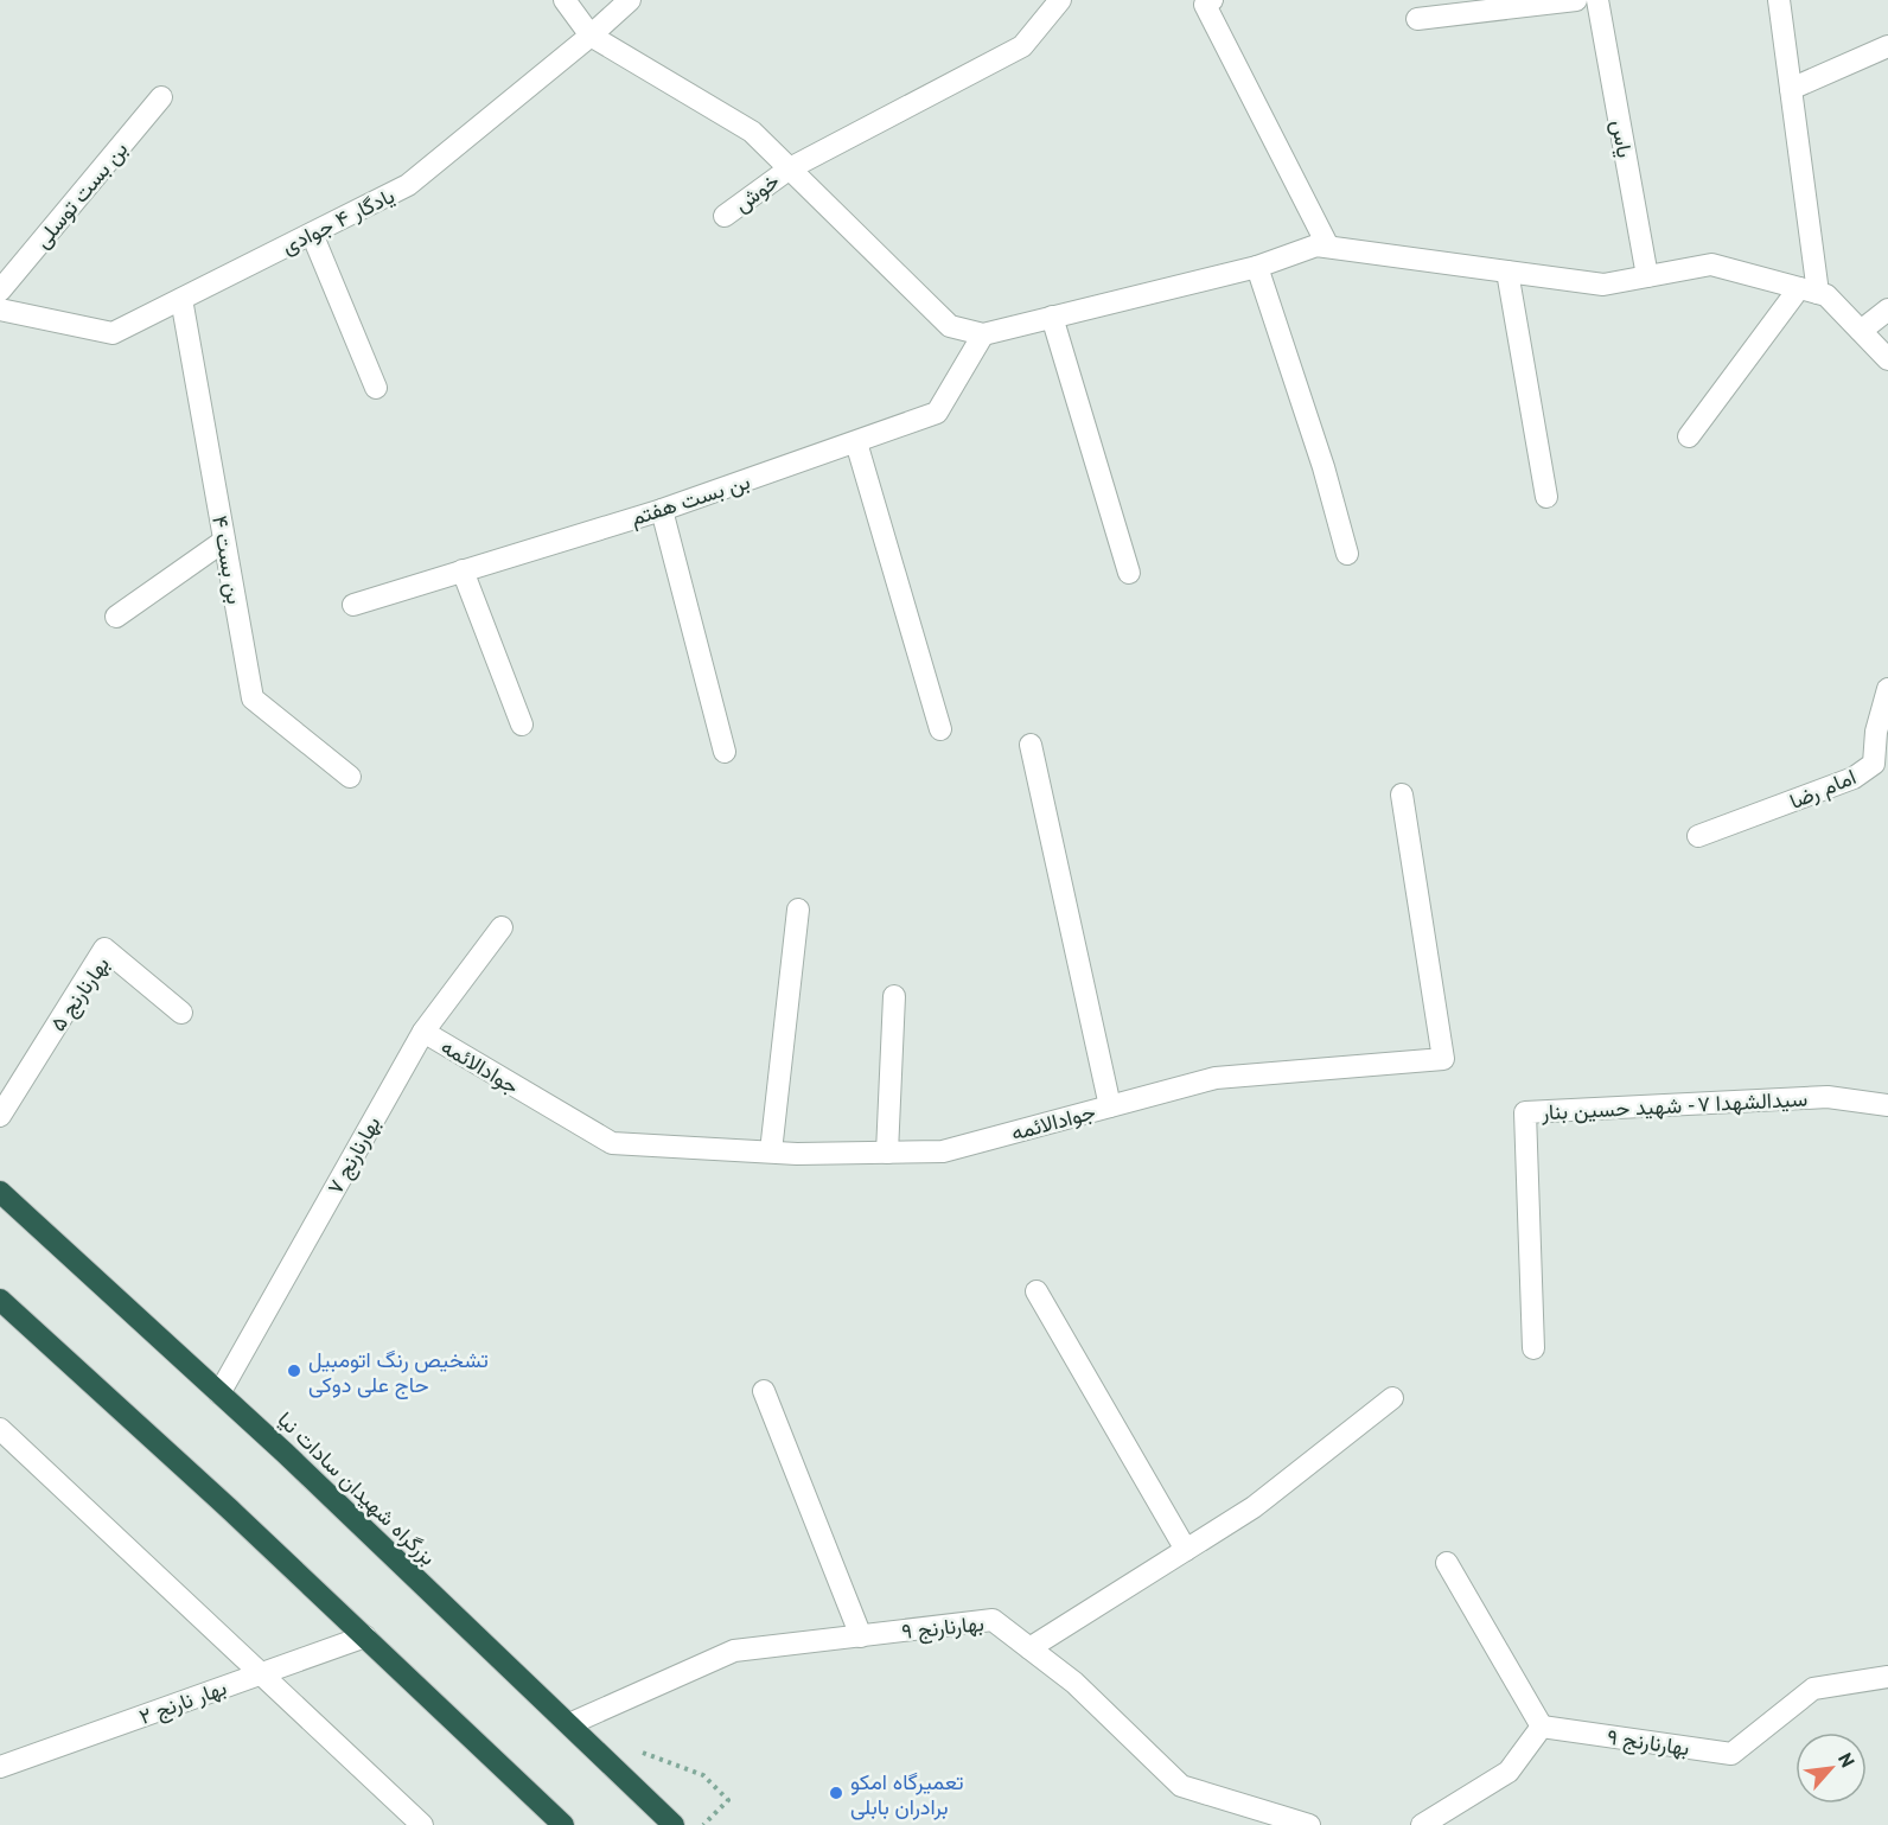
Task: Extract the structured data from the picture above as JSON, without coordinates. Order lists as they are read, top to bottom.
{
  "streets": {
    "highway": ["بزرگراه شهیدان سادات نیا"],
    "street": [
      "یاس",
      "خوش",
      "بن بست توسلی",
      "یادگار ۴ جوادی",
      "بن بست هفتم",
      "بن بست ۴",
      "امام رضا",
      "بهارنارنج ۵",
      "جوادالائمه",
      "سیدالشهدا ۷ - شهید حسین بنار",
      "بهارنارنج ۷",
      "بهارنارنج ۹",
      "بهار نارنج ۲"
    ]
  },
  "crossings": [
    ["یادگار ۴ جوادی", "بن بست ۴"],
    ["جوادالائمه", "بهارنارنج ۷"],
    ["بهارنارنج ۷", "بزرگراه شهیدان سادات نیا"],
    ["بزرگراه شهیدان سادات نیا", "بهارنارنج ۹"]
  ],
  "places": ["تشخیص رنگ اتومبیل حاج علی دوکی", "تعمیرگاه امکو برادران بابلی"],
  "north": "top right"
}
